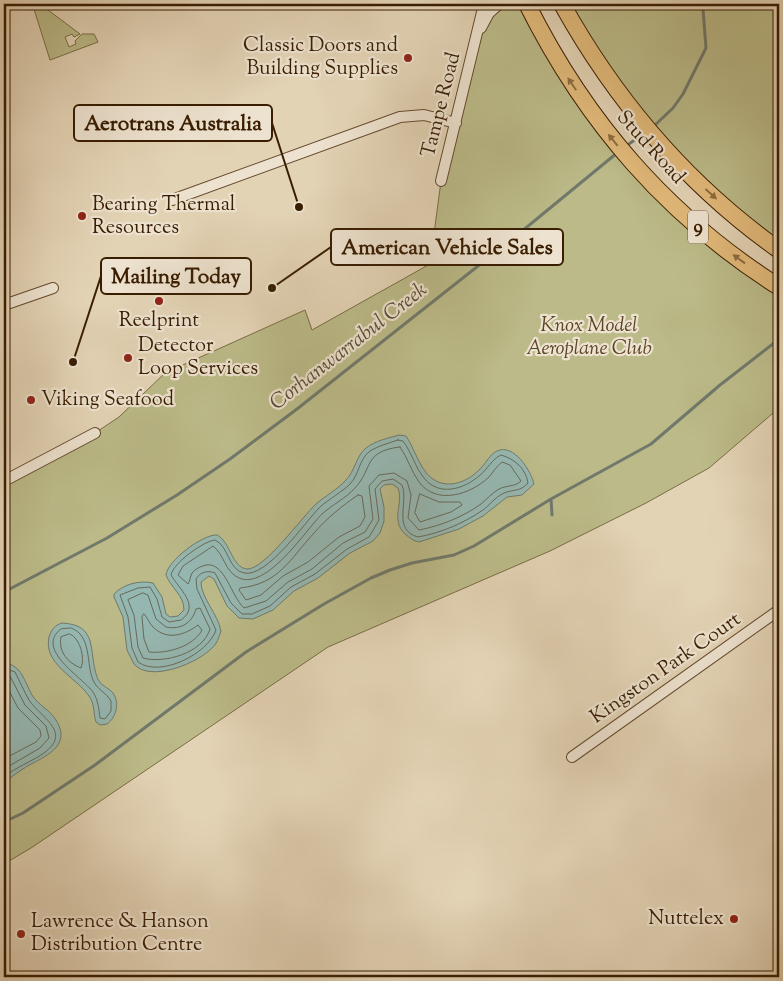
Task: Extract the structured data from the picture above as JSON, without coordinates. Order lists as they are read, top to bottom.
{
  "streets": {
    "highway": ["Stud Road", "9"],
    "street": ["Tampe Road", "Kingston Park Court"]
  },
  "water": ["Corhanwarrabul Creek"],
  "parks": ["Knox Model Aeroplane Club"],
  "places": [
    "Classic Doors and Building Supplies",
    "Aerotrans Australia",
    "Bearing Thermal Resources",
    "American Vehicle Sales",
    "Reelprint",
    "Detector Loop Services",
    "Mailing Today",
    "Viking Seafood",
    "Nuttelex",
    "Lawrence & Hanson Distribution Centre"
  ]
}
